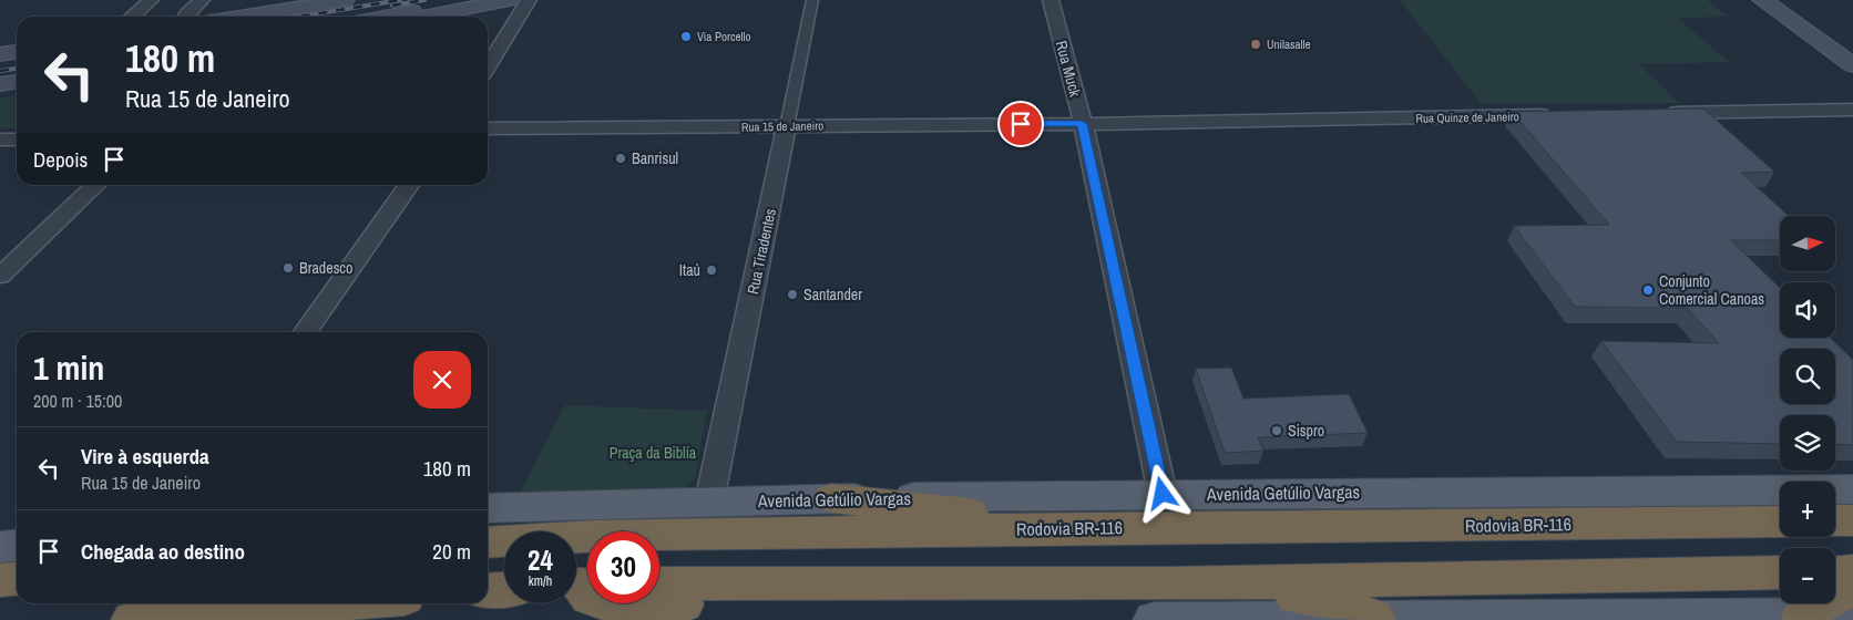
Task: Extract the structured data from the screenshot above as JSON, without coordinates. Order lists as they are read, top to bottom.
{
  "streets": {
    "highway": ["Rodovia BR-116"],
    "main road": ["Avenida Getúlio Vargas"],
    "street": [
      "Rua Muck",
      "Rua Quinze de Janeiro",
      "Rua 15 de Janeiro",
      "Rua Tiradentes"
    ]
  },
  "crossings": [
    ["Rua Muck", "Rua Quinze de Janeiro"],
    ["Rua Muck", "Rua 15 de Janeiro"],
    ["Rua Muck", "Avenida Getúlio Vargas"],
    ["Rua Quinze de Janeiro", "Rua 15 de Janeiro"],
    ["Rua 15 de Janeiro", "Rua Tiradentes"],
    ["Rua Tiradentes", "Avenida Getúlio Vargas"]
  ],
  "parks": ["Praça da Biblía"],
  "places": [
    "Via Porcello",
    "Unilasalle",
    "Banrisul",
    "Bradesco",
    "Itaú",
    "Conjunto Comercial Canoas",
    "Santander",
    "Sispro"
  ],
  "north": "right",
  "page": {
    "turn": ["180 m", "Rua 15 de Janeiro"],
    "then": "Depois",
    "map_buttons": ["+", "−"],
    "heading": ["1 min", "200 m · 15:00"],
    "list": [
      {
        "name": "Vire à esquerda",
        "note": "Rua 15 de Janeiro",
        "value": "180 m"
      },
      {
        "name": "Chegada ao destino",
        "value": "20 m"
      }
    ],
    "speed": "24 km/h",
    "limit": "30"
  }
}
